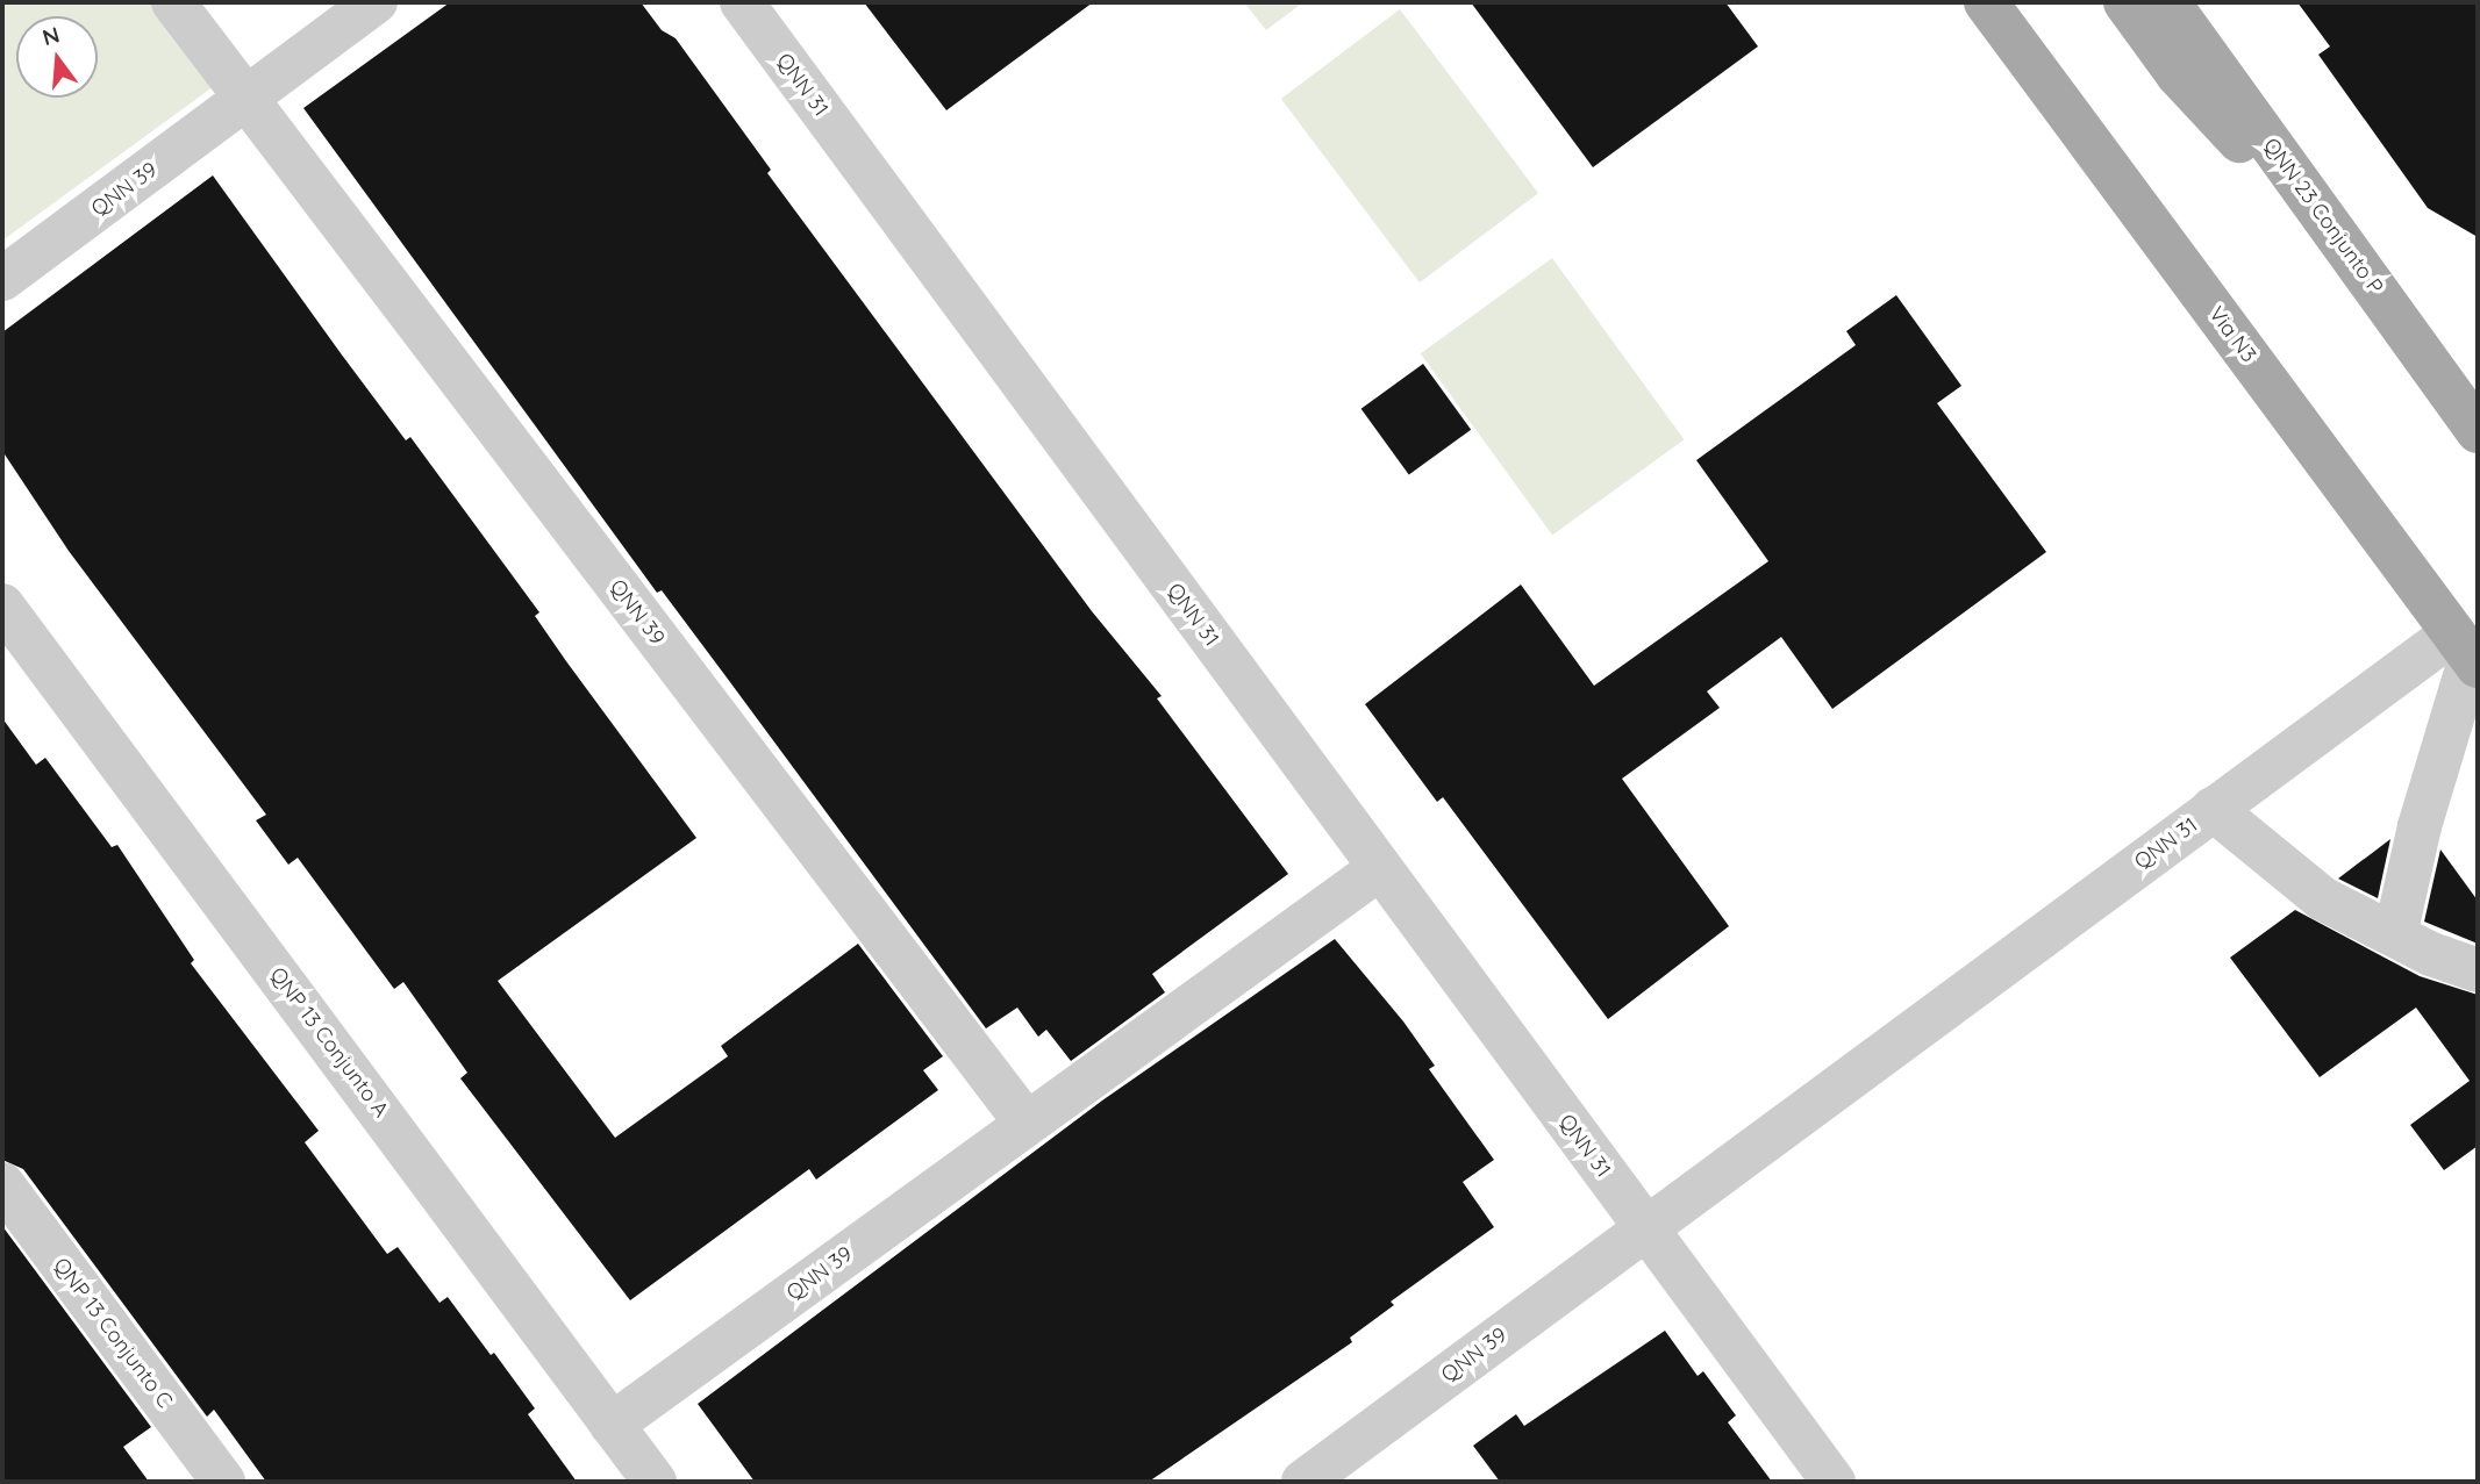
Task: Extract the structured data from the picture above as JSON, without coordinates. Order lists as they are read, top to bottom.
{
  "streets": {
    "main road": ["QNN 23 Conjunto P", "Via N3"],
    "street": [
      "QNN 31",
      "QNN 39",
      "QNP 13 Conjunto A",
      "QNP 13 Conjunto C"
    ]
  },
  "crossings": [
    ["QNN 31", "QNN 39"],
    ["QNN 31", "Via N3"],
    ["QNN 39", "QNP 13 Conjunto A"]
  ],
  "north": "top"
}
